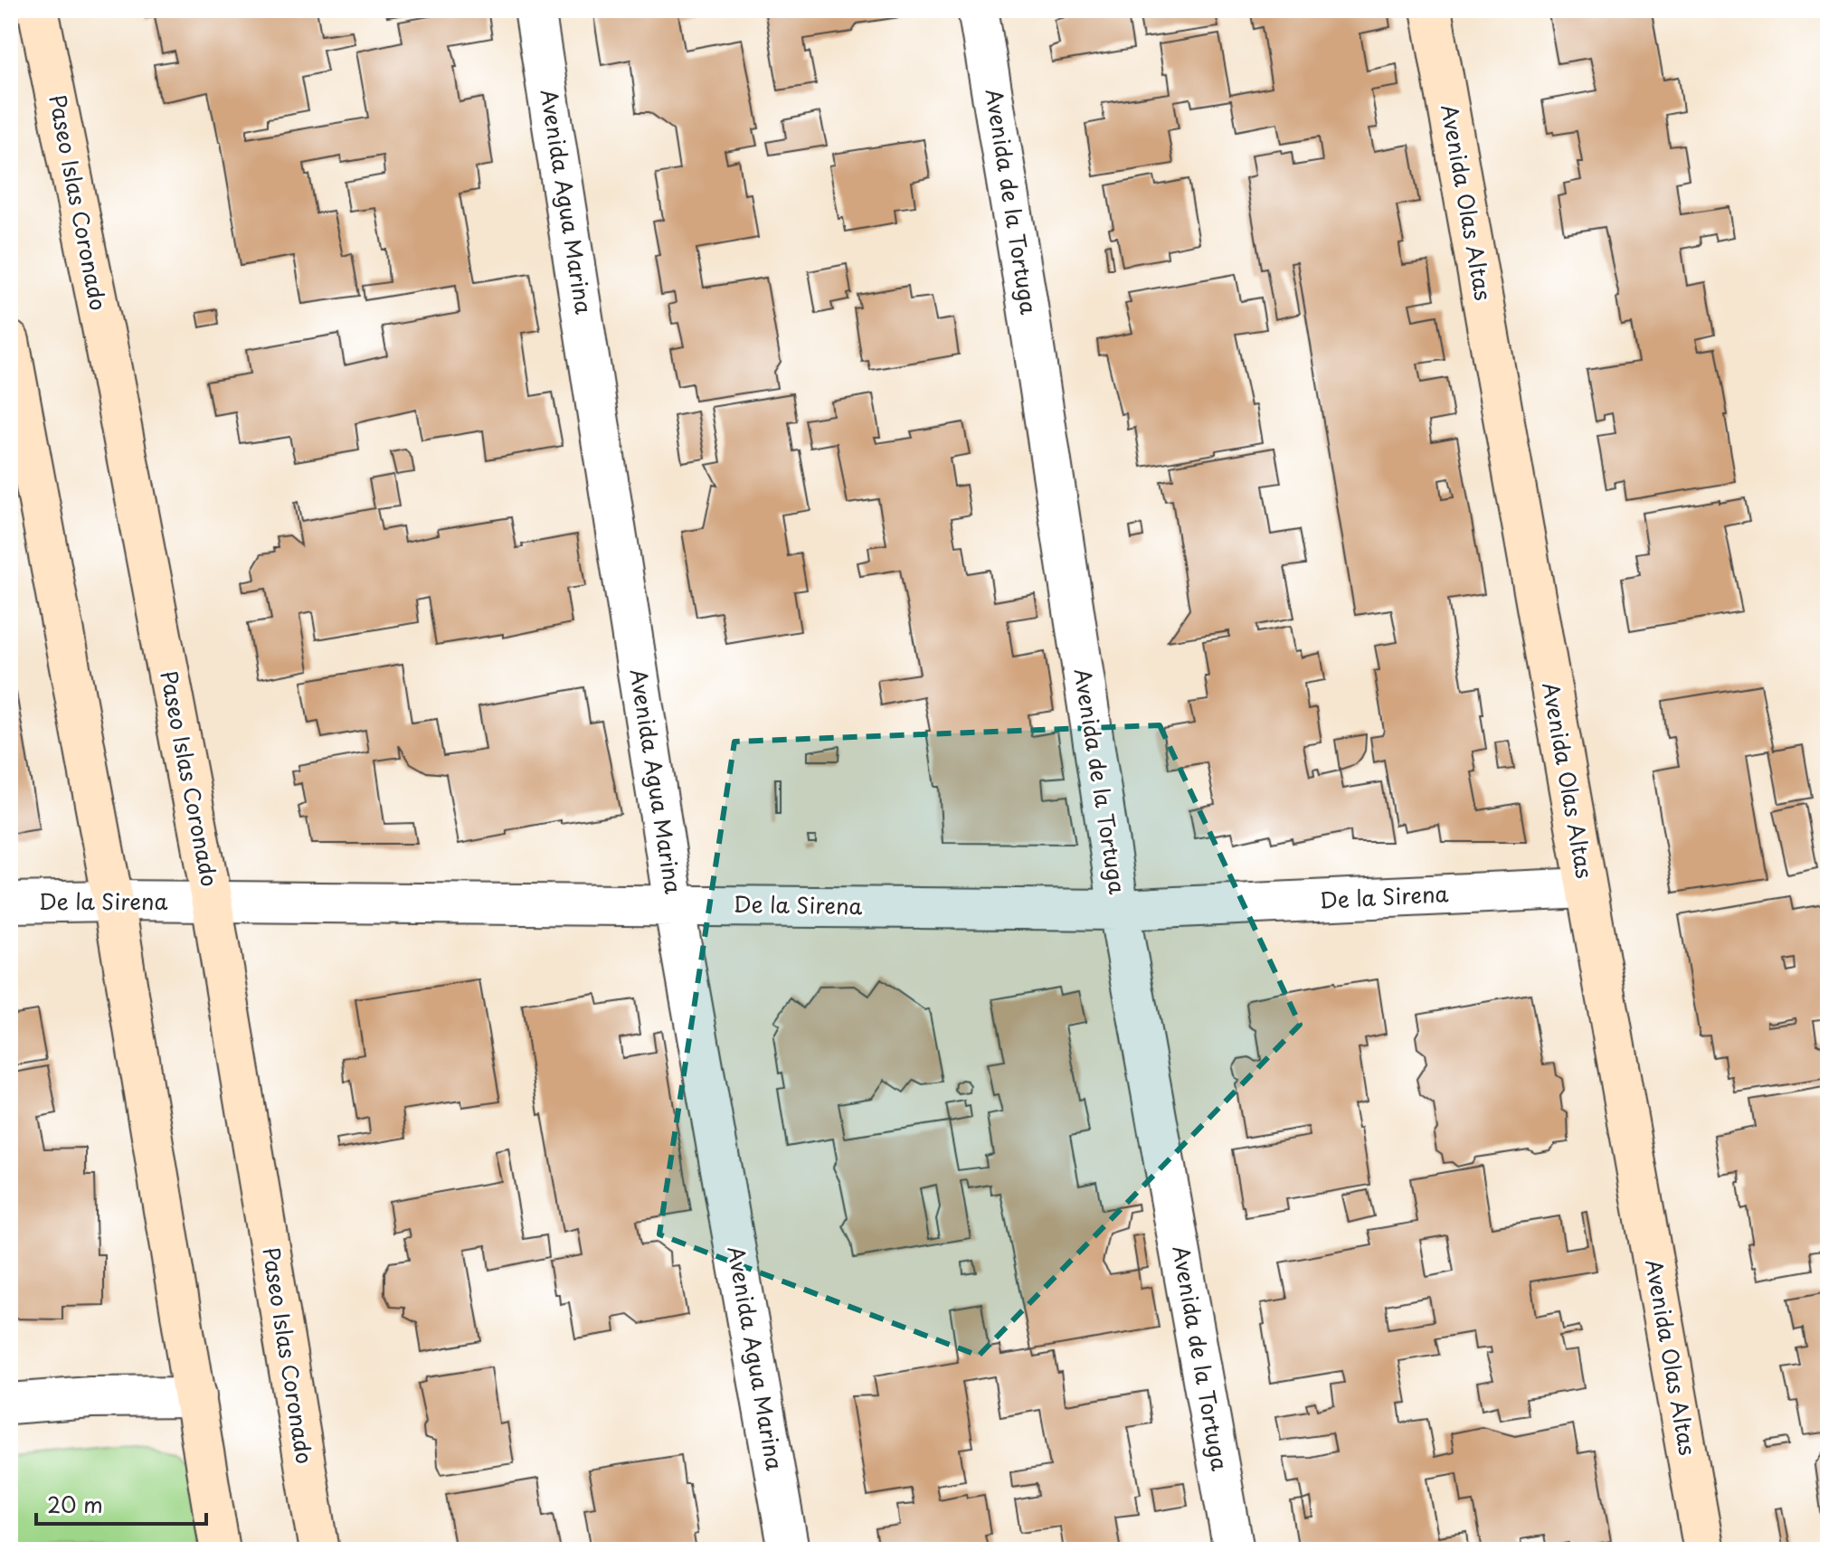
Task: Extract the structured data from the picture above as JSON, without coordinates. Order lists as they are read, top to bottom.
{
  "streets": {
    "street": [
      "Avenida Agua Marina",
      "Avenida de la Tortuga",
      "Paseo Islas Coronado",
      "Avenida Olas Altas",
      "De la Sirena"
    ]
  },
  "crossings": [
    ["Avenida Agua Marina", "De la Sirena"],
    ["Avenida de la Tortuga", "De la Sirena"],
    ["Paseo Islas Coronado", "De la Sirena"],
    ["Avenida Olas Altas", "De la Sirena"]
  ],
  "scale_bar": "20 m"
}
